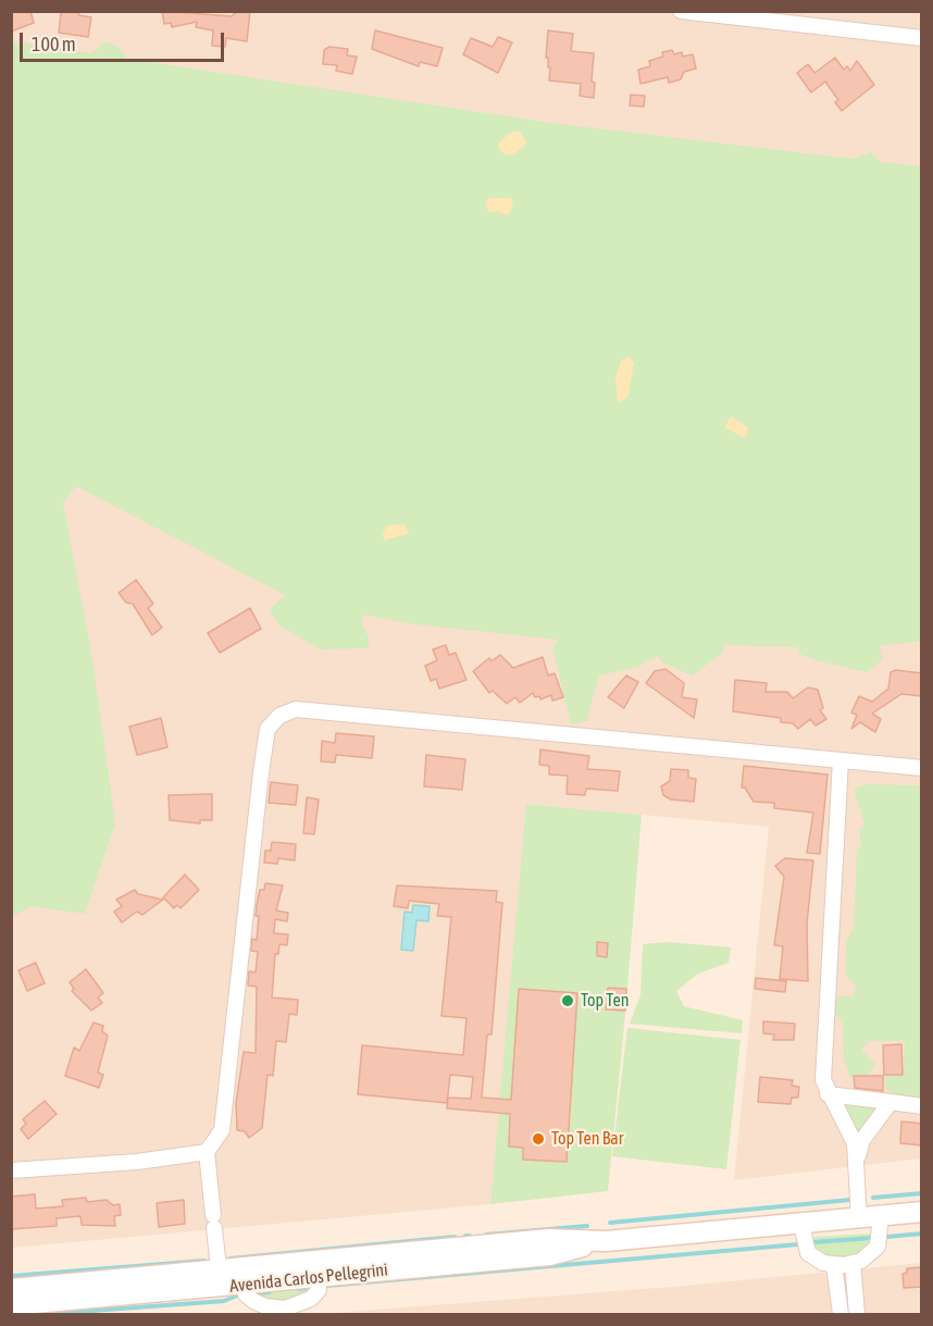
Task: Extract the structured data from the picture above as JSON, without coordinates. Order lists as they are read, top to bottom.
{
  "streets": {
    "main road": ["Avenida Carlos Pellegrini"]
  },
  "places": ["Top Ten", "Top Ten Bar"],
  "scale_bar": "100 m"
}
